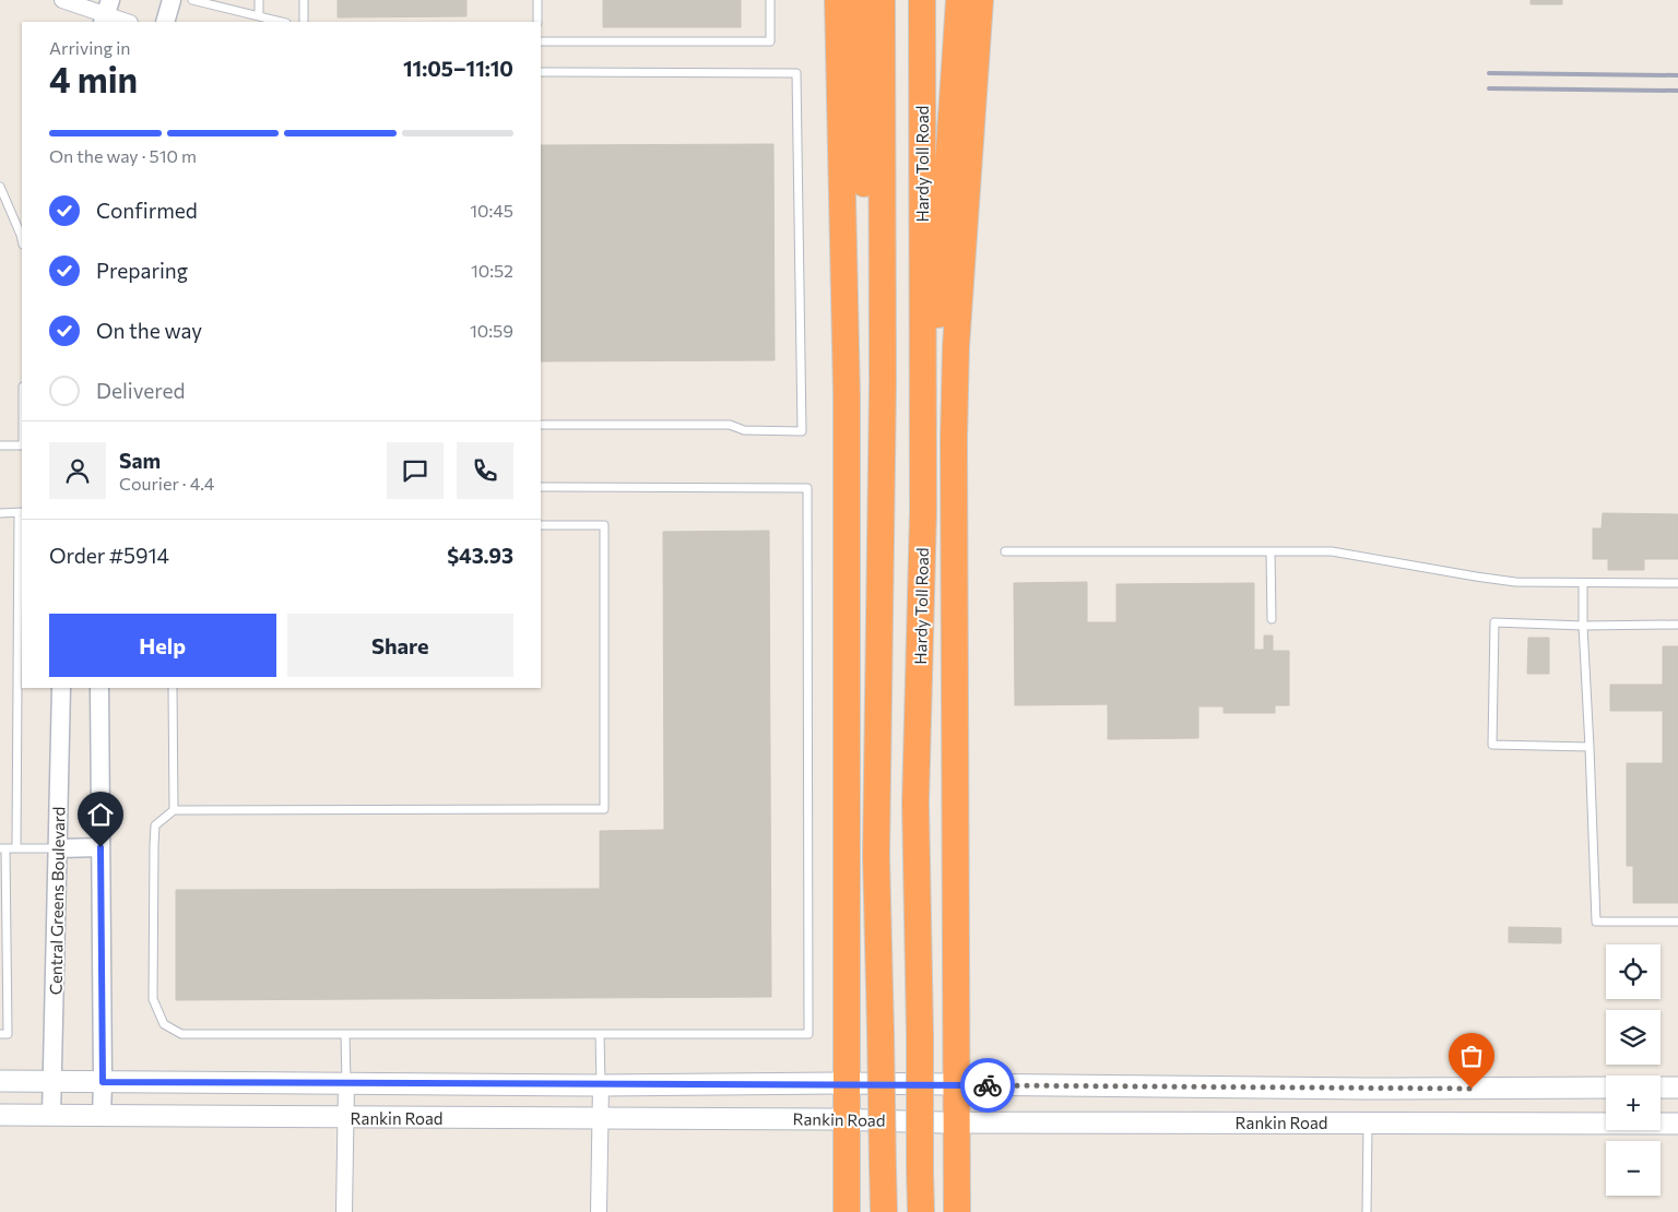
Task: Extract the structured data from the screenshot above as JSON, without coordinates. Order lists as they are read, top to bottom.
{
  "streets": {
    "highway": ["Hardy Toll Road"],
    "main road": ["Rankin Road"],
    "street": ["Central Greens Boulevard"]
  },
  "crossings": [
    ["Central Greens Boulevard", "Rankin Road"]
  ],
  "page": {
    "heading": ["4 min", "Arriving in", "11:05–11:10"],
    "panel": [
      "Sam",
      "Courier · 4.4",
      "Order #5914",
      "$43.93"
    ],
    "bar": "On the way · 510 m",
    "list": [
      ["Confirmed", "10:45"],
      ["Preparing", "10:52"],
      ["On the way", "10:59"],
      "Delivered"
    ],
    "buttons": ["Help", "Share"],
    "map_buttons": ["+", "−"]
  }
}
